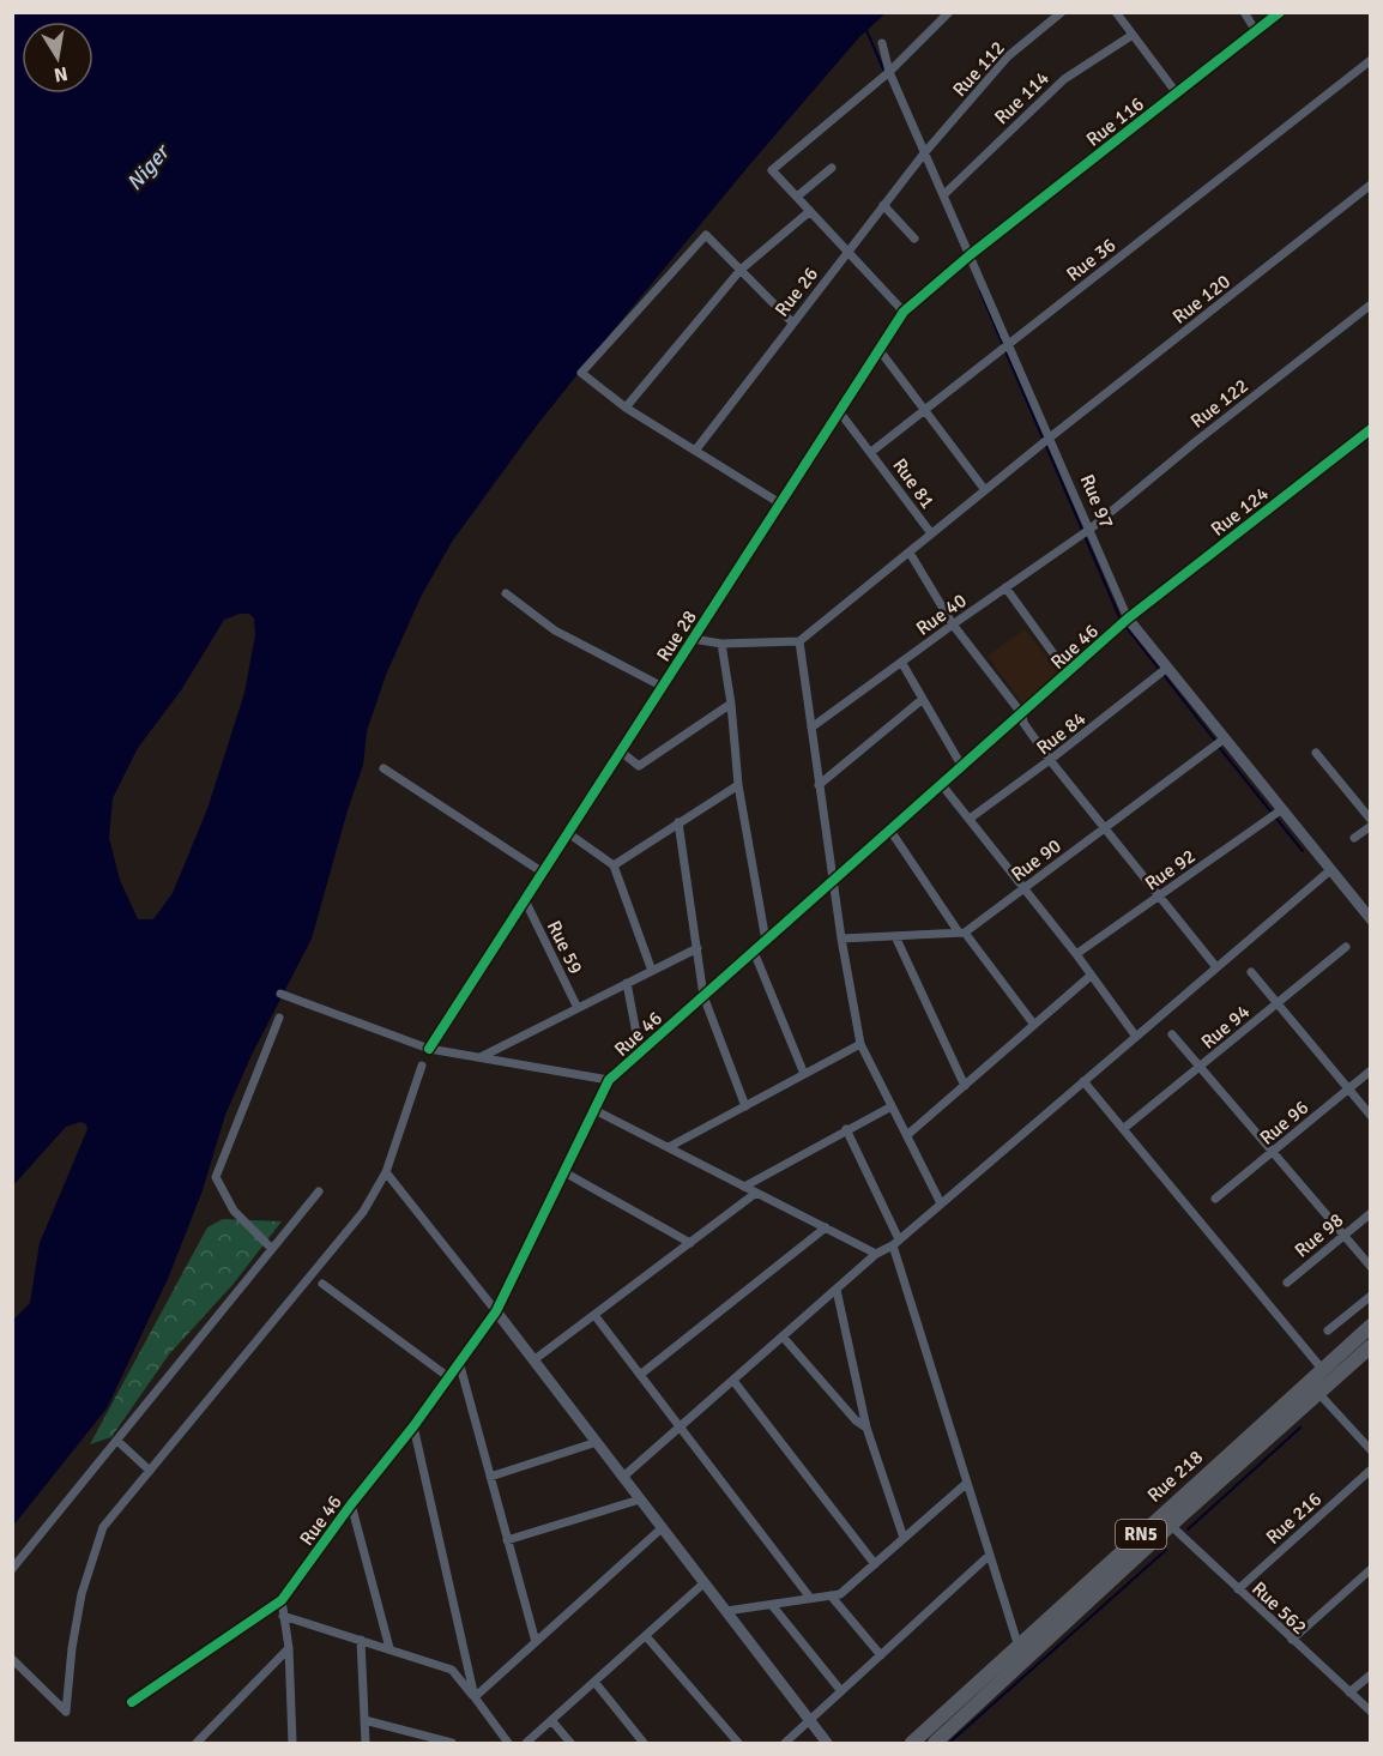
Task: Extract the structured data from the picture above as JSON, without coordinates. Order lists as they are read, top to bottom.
{
  "streets": {
    "highway": ["Rue 218", "RN5"],
    "street": [
      "Rue 112",
      "Rue 114",
      "Rue 116",
      "Rue 36",
      "Rue 26",
      "Rue 120",
      "Rue 122",
      "Rue 81",
      "Rue 97",
      "Rue 124",
      "Rue 40",
      "Rue 28",
      "Rue 46",
      "Rue 84",
      "Rue 90",
      "Rue 92",
      "Rue 59",
      "Rue 94",
      "Rue 96",
      "Rue 98",
      "Rue 216",
      "Rue 562"
    ]
  },
  "crossings": [
    ["Rue 112", "Rue 26"],
    ["Rue 112", "Rue 97"],
    ["Rue 114", "Rue 97"],
    ["Rue 116", "Rue 97"],
    ["Rue 116", "Rue 28"],
    ["Rue 36", "Rue 81"],
    ["Rue 36", "Rue 97"],
    ["Rue 26", "Rue 97"],
    ["Rue 120", "Rue 81"],
    ["Rue 120", "Rue 97"],
    ["Rue 122", "Rue 97"],
    ["Rue 122", "Rue 40"],
    ["Rue 97", "Rue 124"],
    ["Rue 97", "Rue 40"],
    ["Rue 97", "Rue 28"],
    ["Rue 97", "Rue 46"],
    ["Rue 97", "Rue 84"],
    ["Rue 97", "Rue 90"],
    ["Rue 97", "Rue 92"],
    ["Rue 124", "Rue 46"],
    ["Rue 28", "Rue 59"],
    ["Rue 218", "Rue 562"],
    ["Rue 216", "Rue 562"]
  ],
  "water": ["Niger"],
  "north": "bottom"
}
